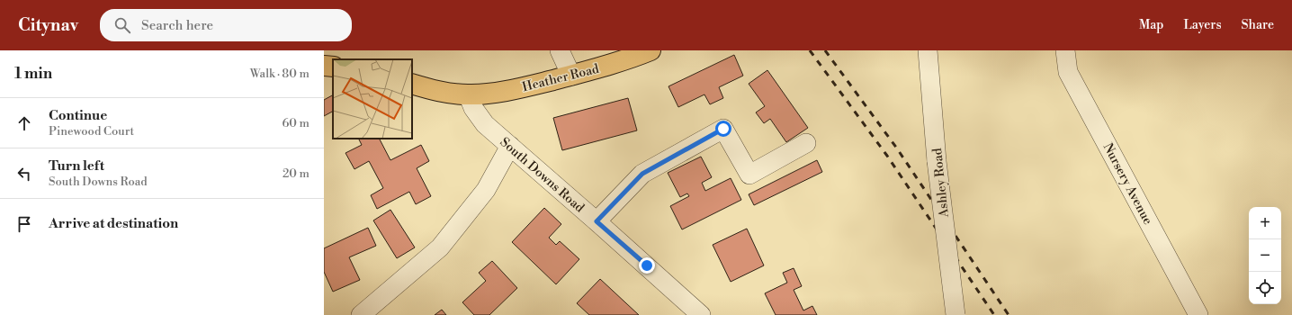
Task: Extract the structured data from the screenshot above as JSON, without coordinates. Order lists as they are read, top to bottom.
{
  "streets": {
    "main road": ["Heather Road"],
    "street": ["South Downs Road", "Ashley Road", "Nursery Avenue"]
  },
  "crossings": [
    ["Heather Road", "South Downs Road"]
  ],
  "page": {
    "header": "Citynav",
    "search": "Search here",
    "nav": ["Map", "Layers", "Share"],
    "heading": ["1 min", "Walk · 80 m"],
    "list": [
      ["Continue", "Pinewood Court", "60 m"],
      ["Turn left", "South Downs Road", "20 m"],
      "Arrive at destination"
    ],
    "map_buttons": ["+", "−"]
  }
}
